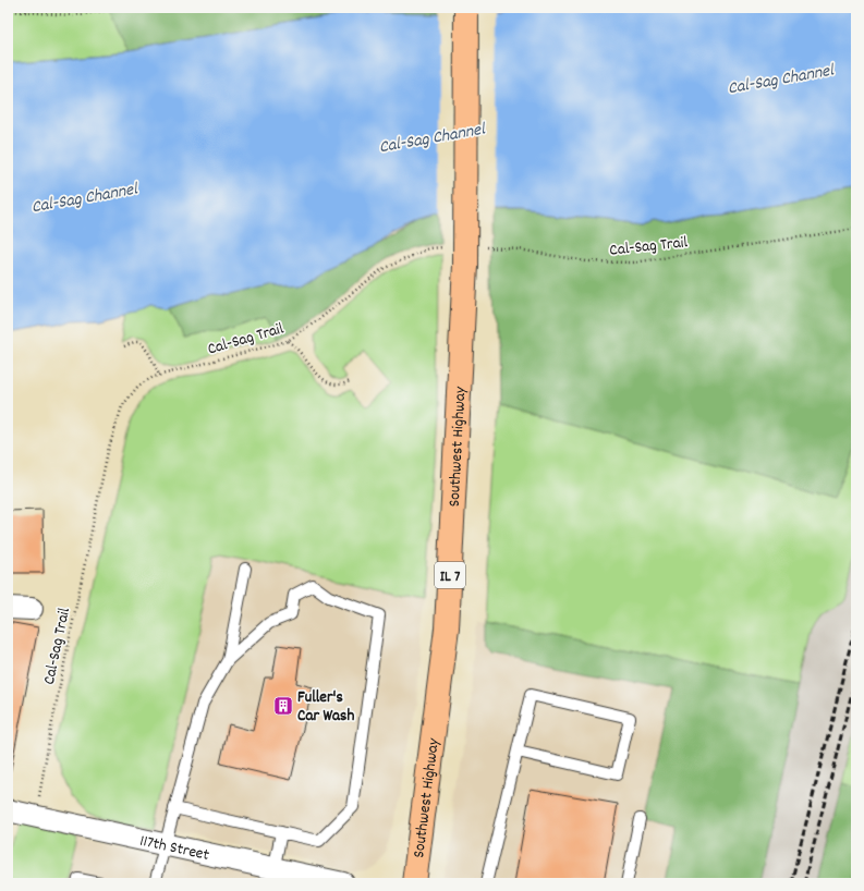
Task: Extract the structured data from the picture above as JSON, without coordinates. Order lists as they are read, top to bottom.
{
  "streets": {
    "main road": ["Southwest Highway", "IL 7"],
    "street": ["117th Street"],
    "path": ["Cal-Sag Trail"]
  },
  "crossings": [
    ["Cal-Sag Trail", "Southwest Highway"],
    ["Cal-Sag Trail", "117th Street"]
  ],
  "water": ["Cal-Sag Channel"],
  "places": {
    "building": ["Fuller's Car Wash"]
  }
}
